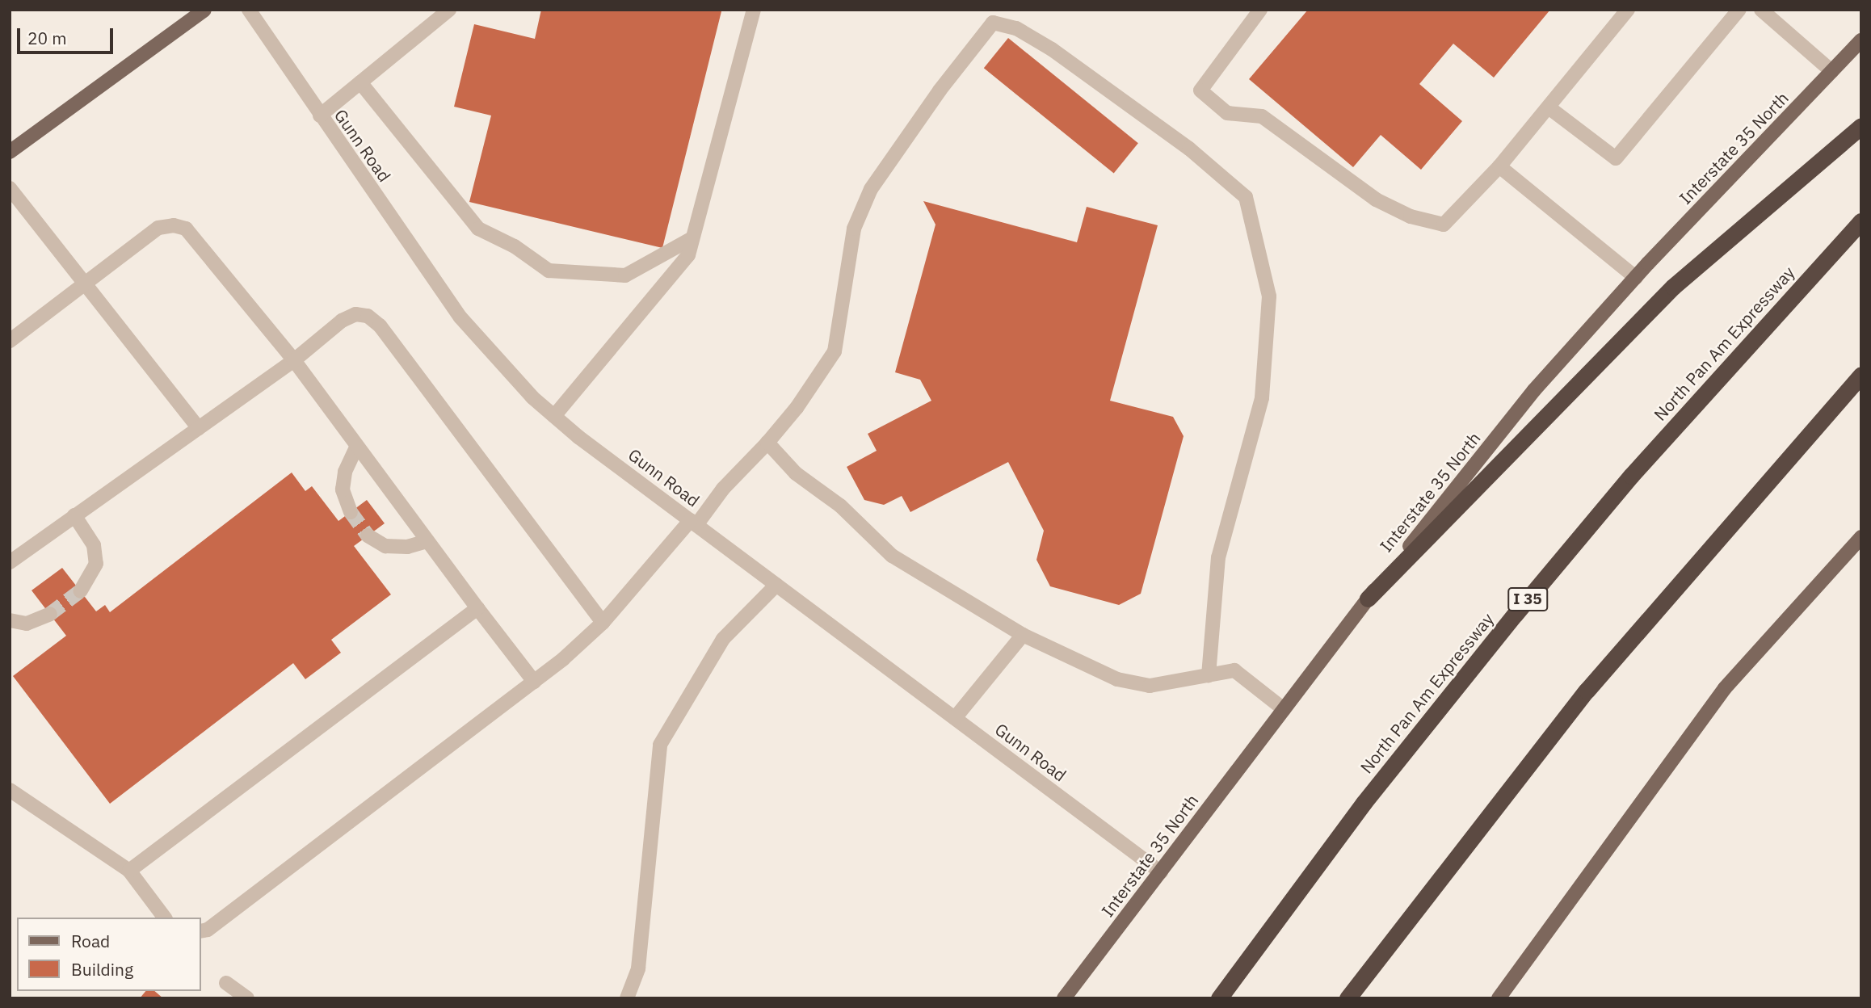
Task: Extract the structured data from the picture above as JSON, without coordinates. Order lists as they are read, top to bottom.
{
  "streets": {
    "highway": ["North Pan Am Expressway", "I 35"],
    "main road": ["Interstate 35 North"],
    "street": ["Gunn Road"]
  },
  "crossings": [
    ["Gunn Road", "Interstate 35 North"]
  ],
  "legend": ["Road", "Building"],
  "scale_bar": "20 m"
}
